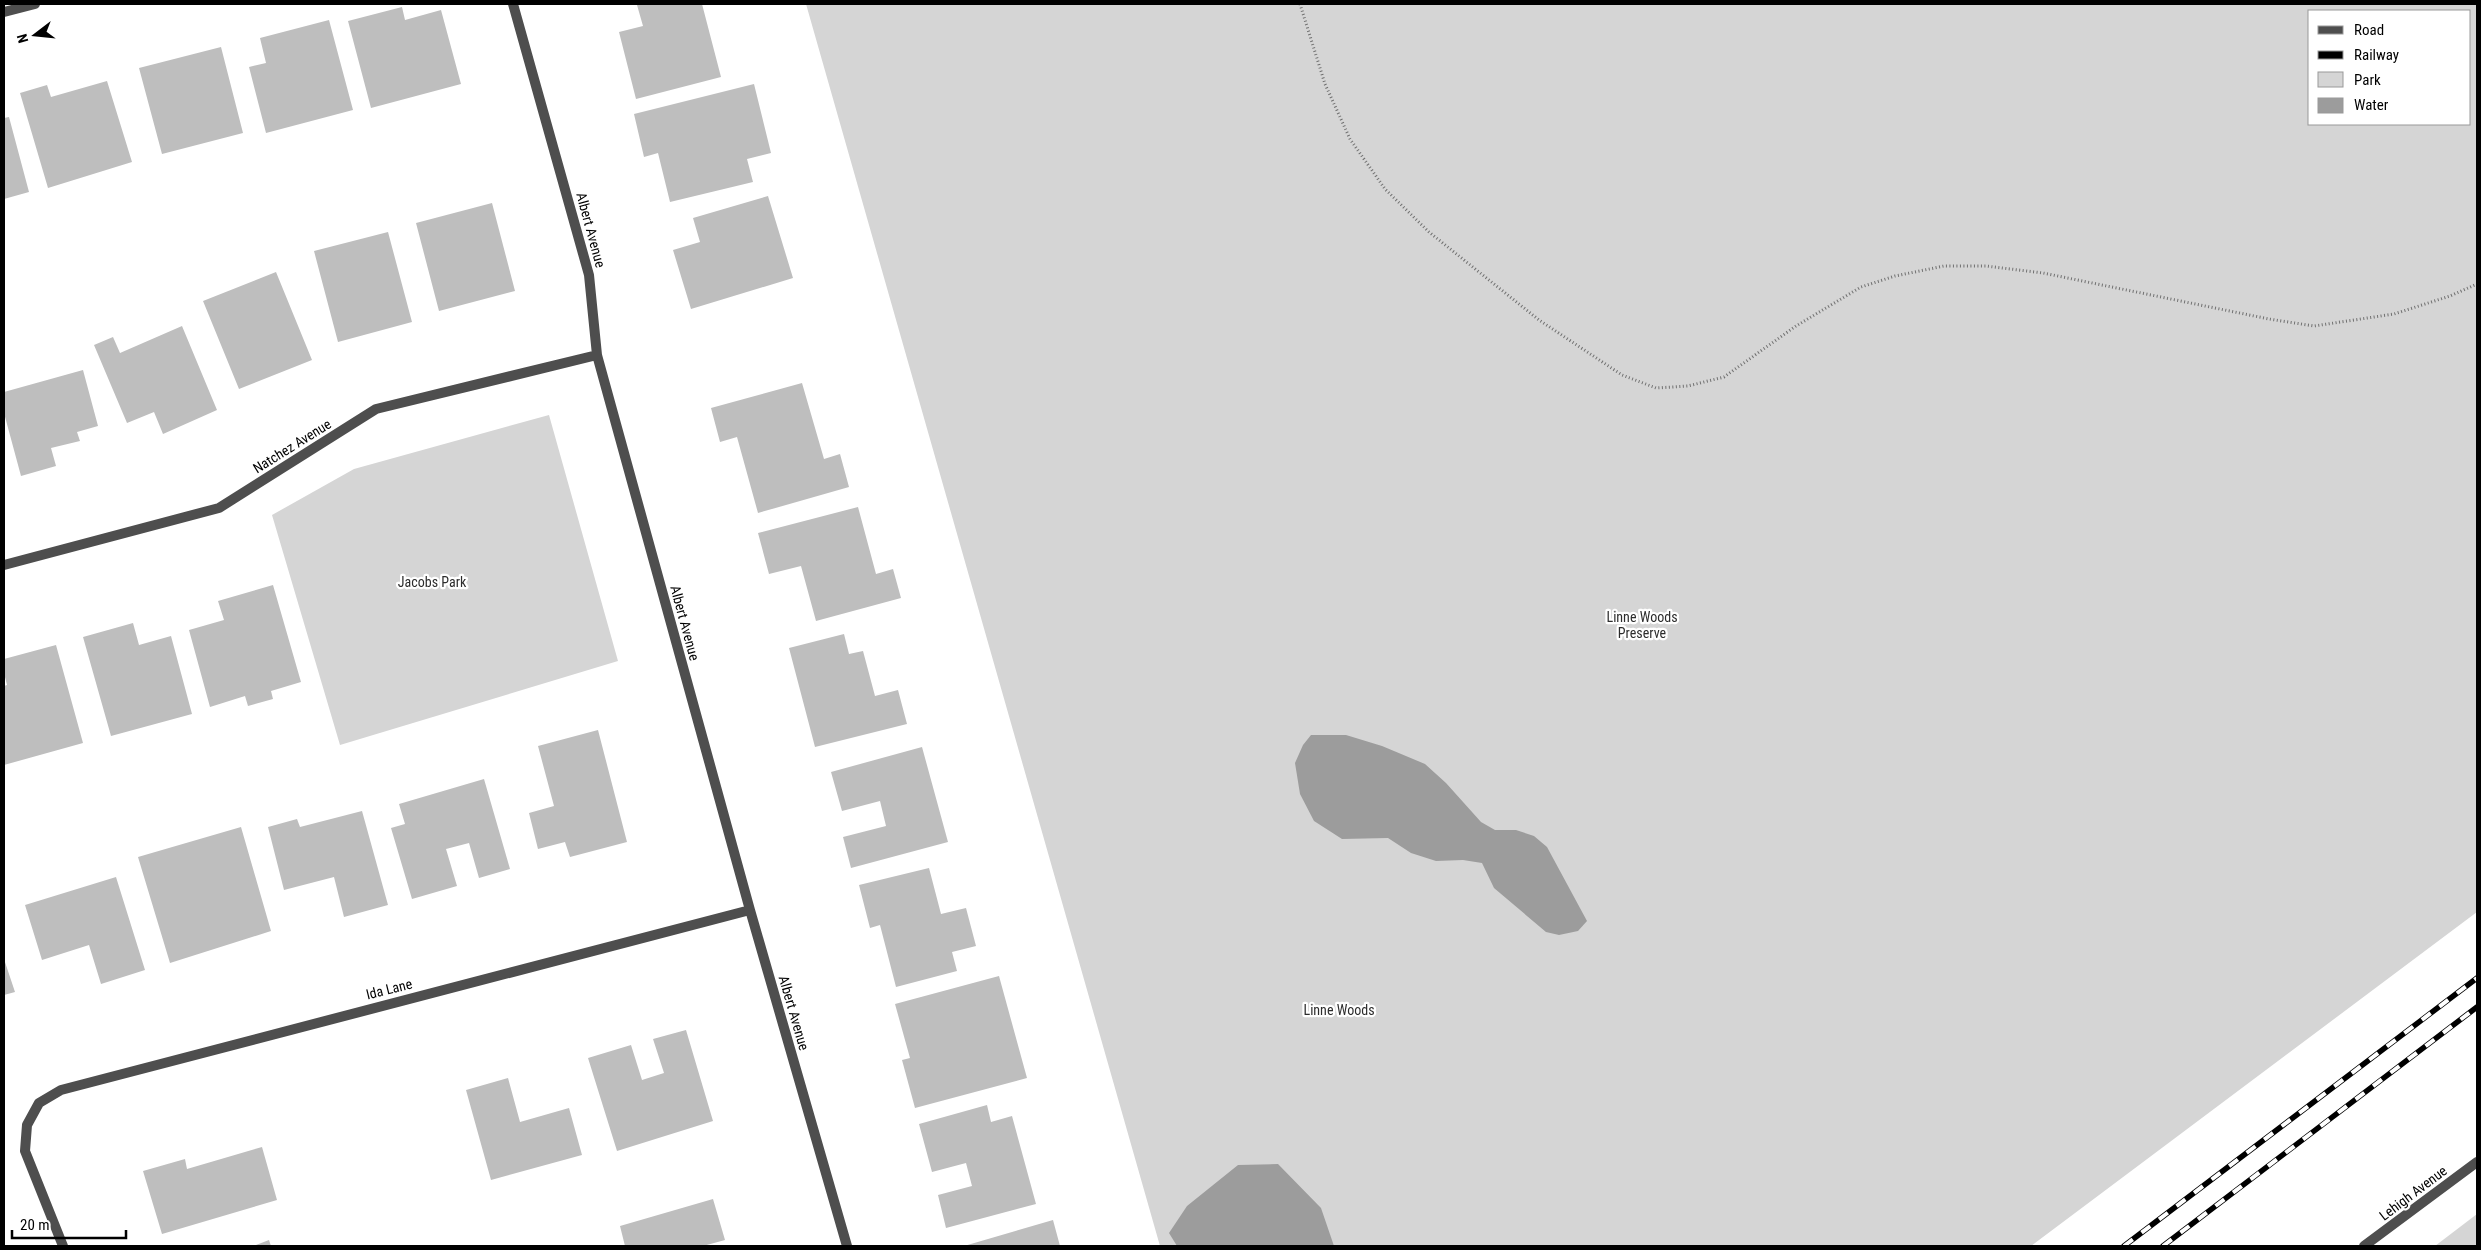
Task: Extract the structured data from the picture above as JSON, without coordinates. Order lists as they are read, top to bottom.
{
  "streets": {
    "street": [
      "Albert Avenue",
      "Natchez Avenue",
      "Ida Lane",
      "Lehigh Avenue"
    ]
  },
  "crossings": [
    ["Albert Avenue", "Natchez Avenue"],
    ["Albert Avenue", "Ida Lane"]
  ],
  "parks": ["Jacobs Park", "Linne Woods Preserve", "Linne Woods"],
  "legend": [
    "Road",
    "Railway",
    "Park",
    "Water"
  ],
  "scale_bar": "20 m",
  "north": "left"
}
